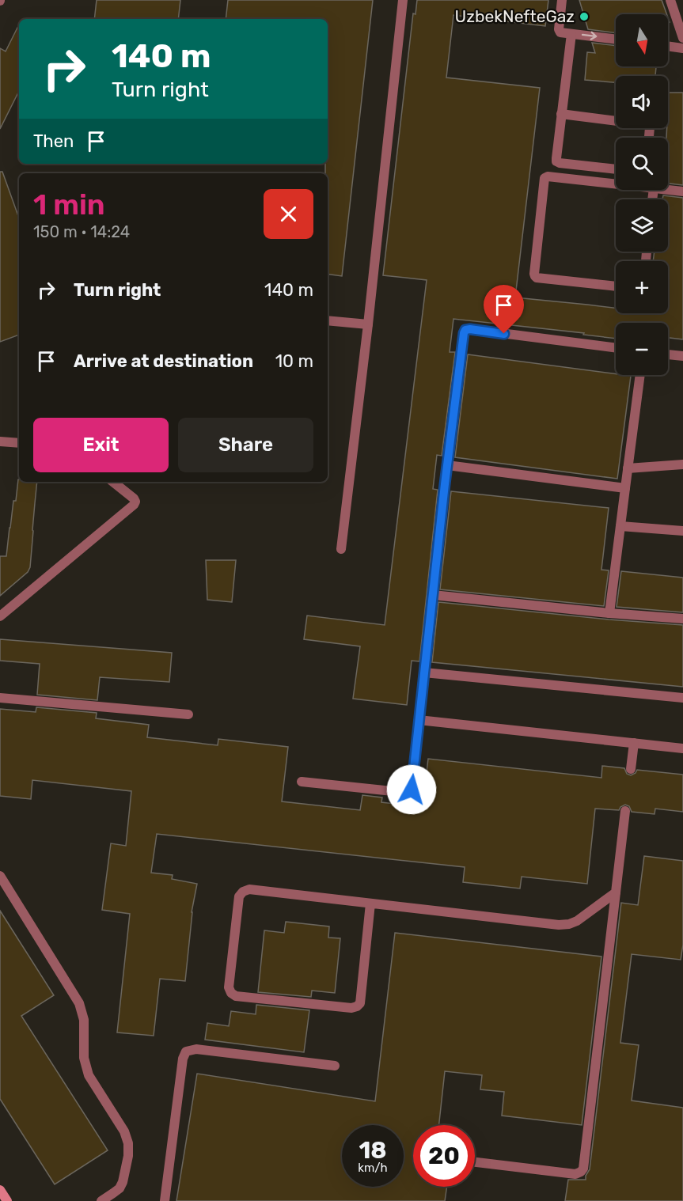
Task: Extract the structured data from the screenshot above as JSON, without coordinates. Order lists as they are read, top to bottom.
{
  "places": ["UzbekNefteGaz"],
  "north": "bottom",
  "page": {
    "map_buttons": ["+", "−"],
    "turn": ["140 m", "Turn right"],
    "then": "Then",
    "heading": ["1 min", "150 m · 14:24"],
    "list": [
      {
        "name": "Turn right",
        "value": "140 m"
      },
      {
        "name": "Arrive at destination",
        "value": "10 m"
      }
    ],
    "buttons": ["Exit", "Share"],
    "speed": "18 km/h",
    "limit": "20"
  }
}
